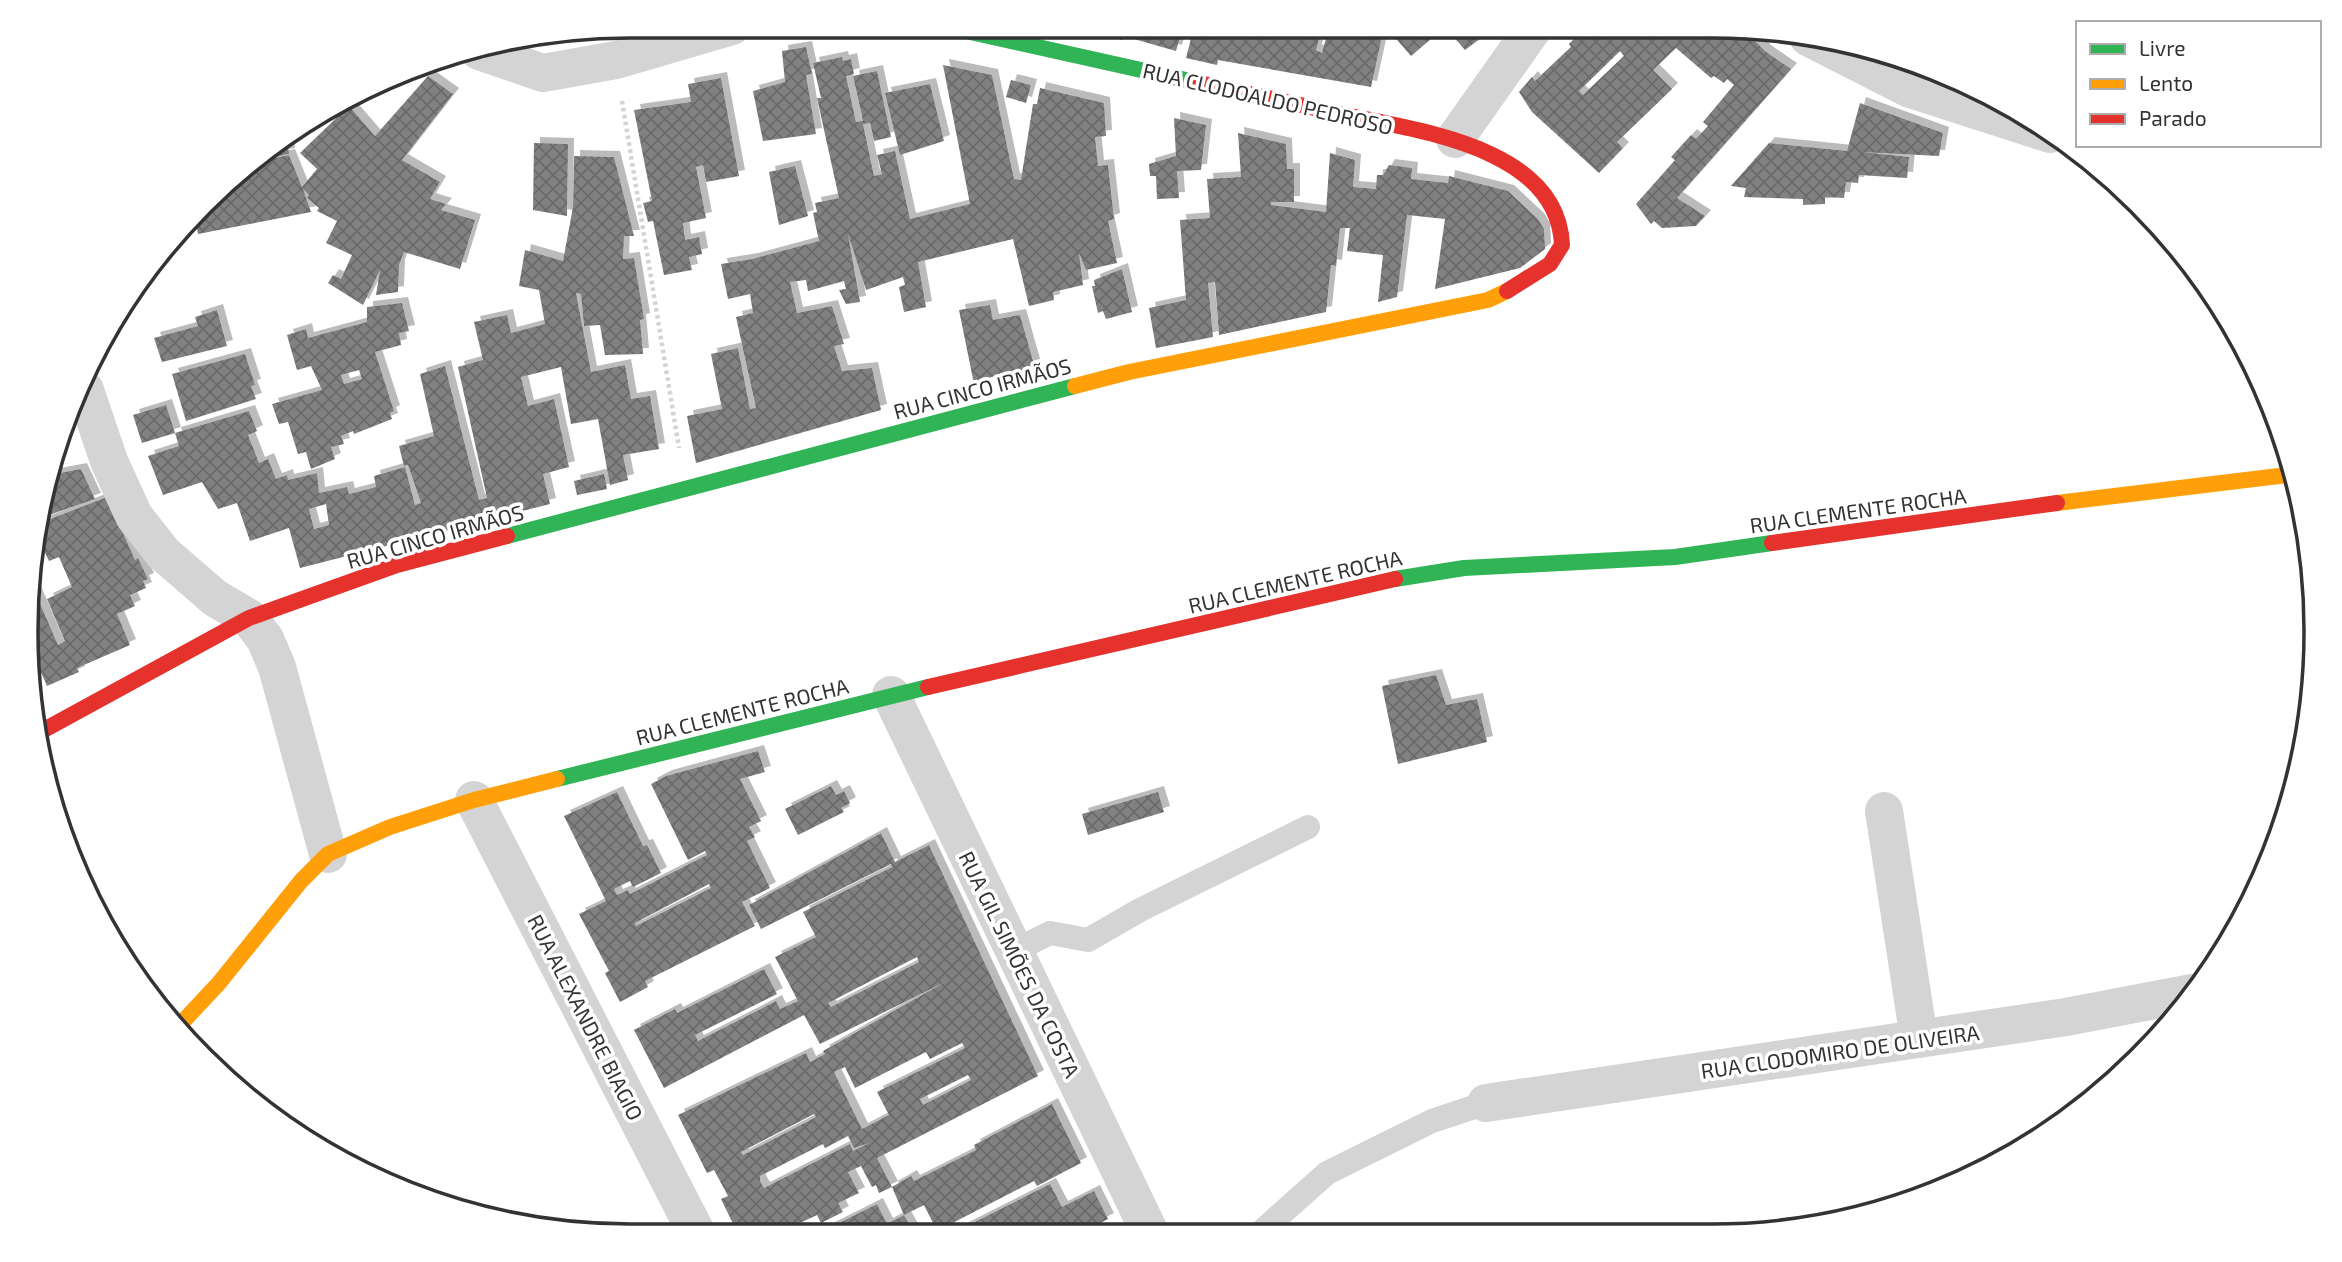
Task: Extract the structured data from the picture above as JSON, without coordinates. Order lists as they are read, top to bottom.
{
  "streets": {
    "street": [
      "RUA CLODOALDO PEDROSO",
      "RUA CINCO IRMÃOS",
      "RUA CLEMENTE ROCHA",
      "RUA GIL SIMÕES DA COSTA",
      "RUA ALEXANDRE BIAGIO",
      "RUA CLODOMIRO DE OLIVEIRA"
    ]
  },
  "crossings": [
    ["RUA CLODOALDO PEDROSO", "RUA CINCO IRMÃOS"],
    ["RUA CLEMENTE ROCHA", "RUA GIL SIMÕES DA COSTA"],
    ["RUA CLEMENTE ROCHA", "RUA ALEXANDRE BIAGIO"]
  ],
  "legend": ["Livre", "Lento", "Parado"]
}
